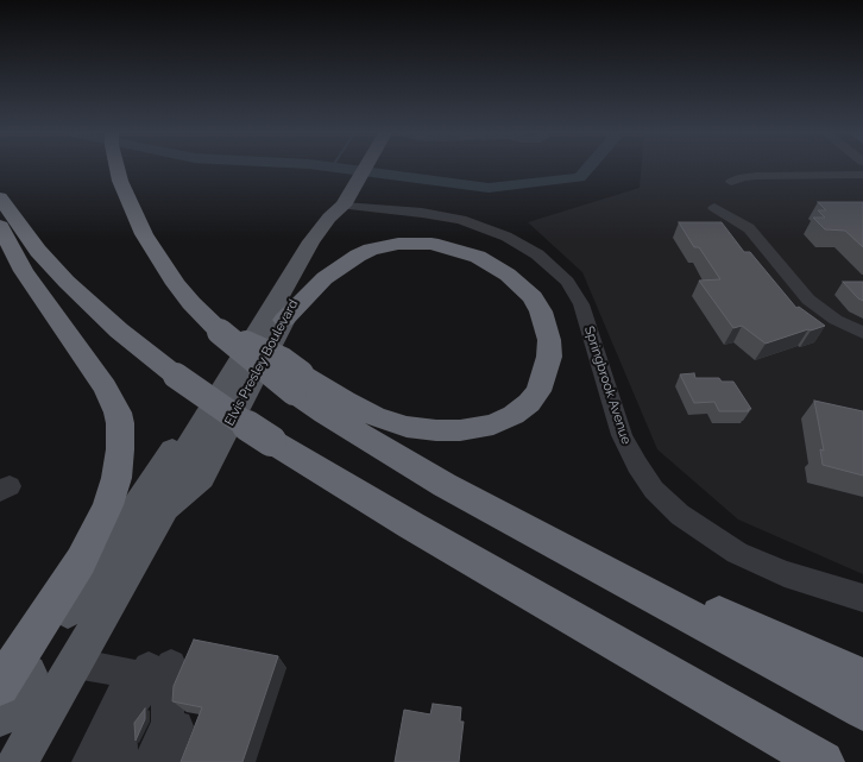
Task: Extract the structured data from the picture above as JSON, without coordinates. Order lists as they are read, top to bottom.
{
  "streets": {
    "main road": ["Elvis Presley Boulevard"],
    "street": ["Springbrook Avenue"]
  },
  "crossings": [
    ["Elvis Presley Boulevard", "Springbrook Avenue"]
  ]
}
